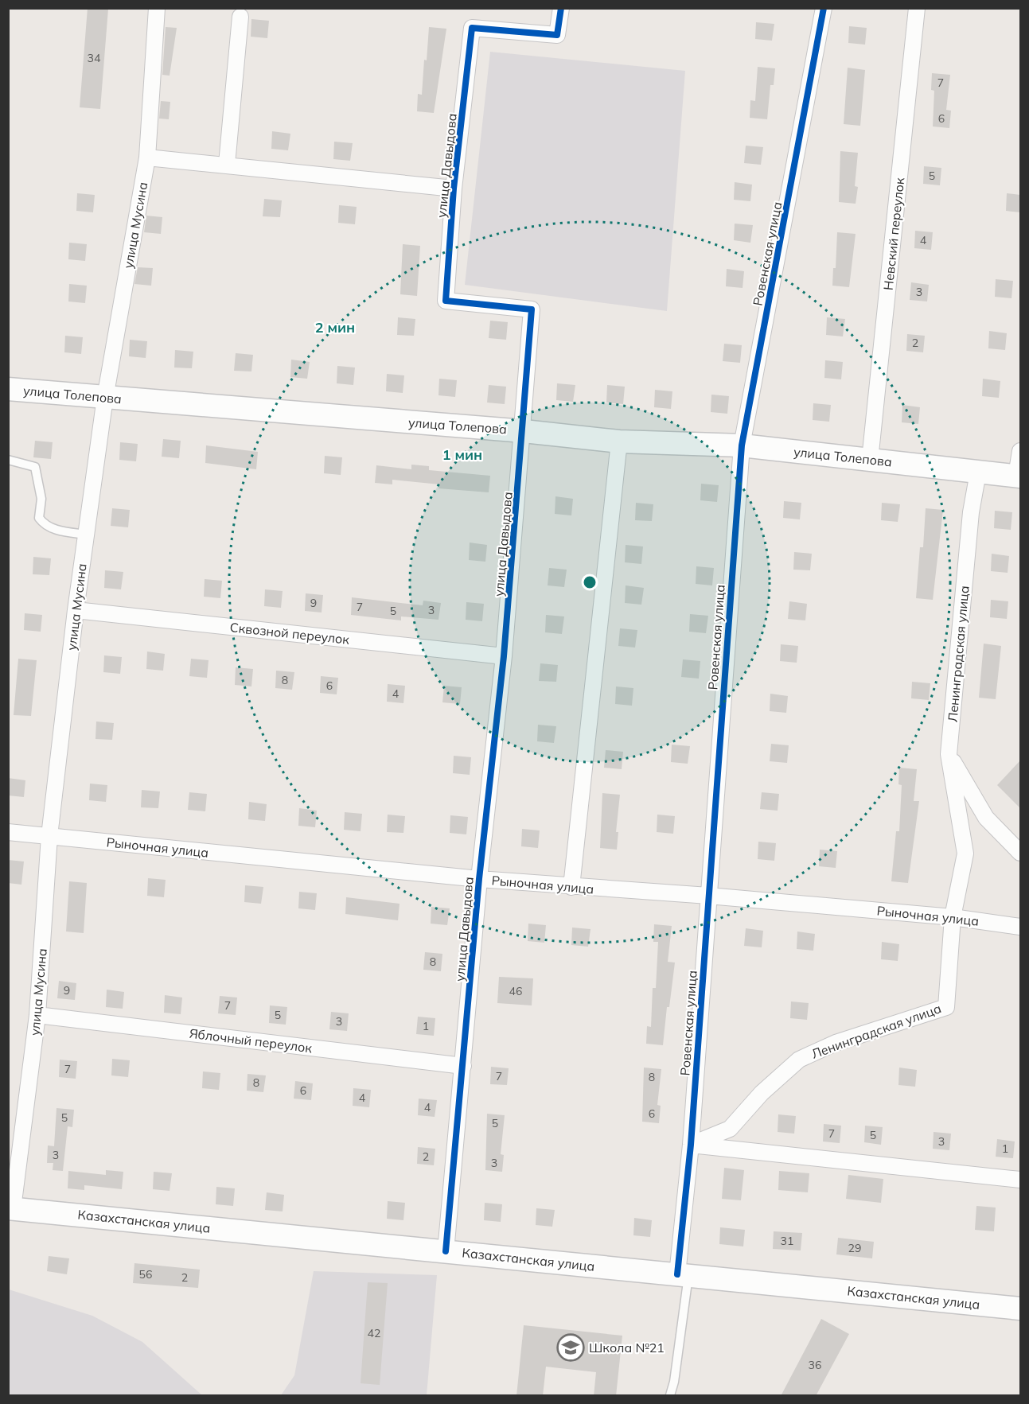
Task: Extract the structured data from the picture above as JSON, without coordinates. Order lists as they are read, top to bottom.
{
  "streets": {
    "street": [
      "улица Давыдова",
      "улица Мусина",
      "Невский переулок",
      "Ровенская улица",
      "улица Толепова",
      "Сквозной переулок",
      "Ленинградская улица",
      "Рыночная улица",
      "Яблочный переулок",
      "Казахстанская улица"
    ]
  },
  "crossings": [
    ["улица Давыдова", "улица Мусина"],
    ["улица Давыдова", "улица Толепова"],
    ["улица Давыдова", "Сквозной переулок"],
    ["улица Давыдова", "Рыночная улица"],
    ["улица Давыдова", "Яблочный переулок"],
    ["улица Давыдова", "Казахстанская улица"],
    ["улица Мусина", "улица Толепова"],
    ["улица Мусина", "Сквозной переулок"],
    ["улица Мусина", "Рыночная улица"],
    ["улица Мусина", "Яблочный переулок"],
    ["улица Мусина", "Казахстанская улица"],
    ["Невский переулок", "улица Толепова"],
    ["Ровенская улица", "улица Толепова"],
    ["Ровенская улица", "Ленинградская улица"],
    ["Ровенская улица", "Рыночная улица"],
    ["Ровенская улица", "Казахстанская улица"],
    ["улица Толепова", "Ленинградская улица"],
    ["Ленинградская улица", "Рыночная улица"]
  ],
  "places": {
    "school or university": ["Школа №21"]
  },
  "house_numbers": [
    "34",
    "7",
    "6",
    "5",
    "4",
    "3",
    "2",
    "9",
    "7",
    "3",
    "5",
    "8",
    "6",
    "4",
    "8",
    "9",
    "46",
    "7",
    "5",
    "3",
    "1",
    "7",
    "7",
    "8",
    "8",
    "6",
    "4",
    "4",
    "6",
    "5",
    "5",
    "7",
    "5",
    "3",
    "1",
    "3",
    "2",
    "3",
    "31",
    "29",
    "56",
    "2",
    "42",
    "36"
  ],
  "rings": ["2 мин", "1 мин"]
}
